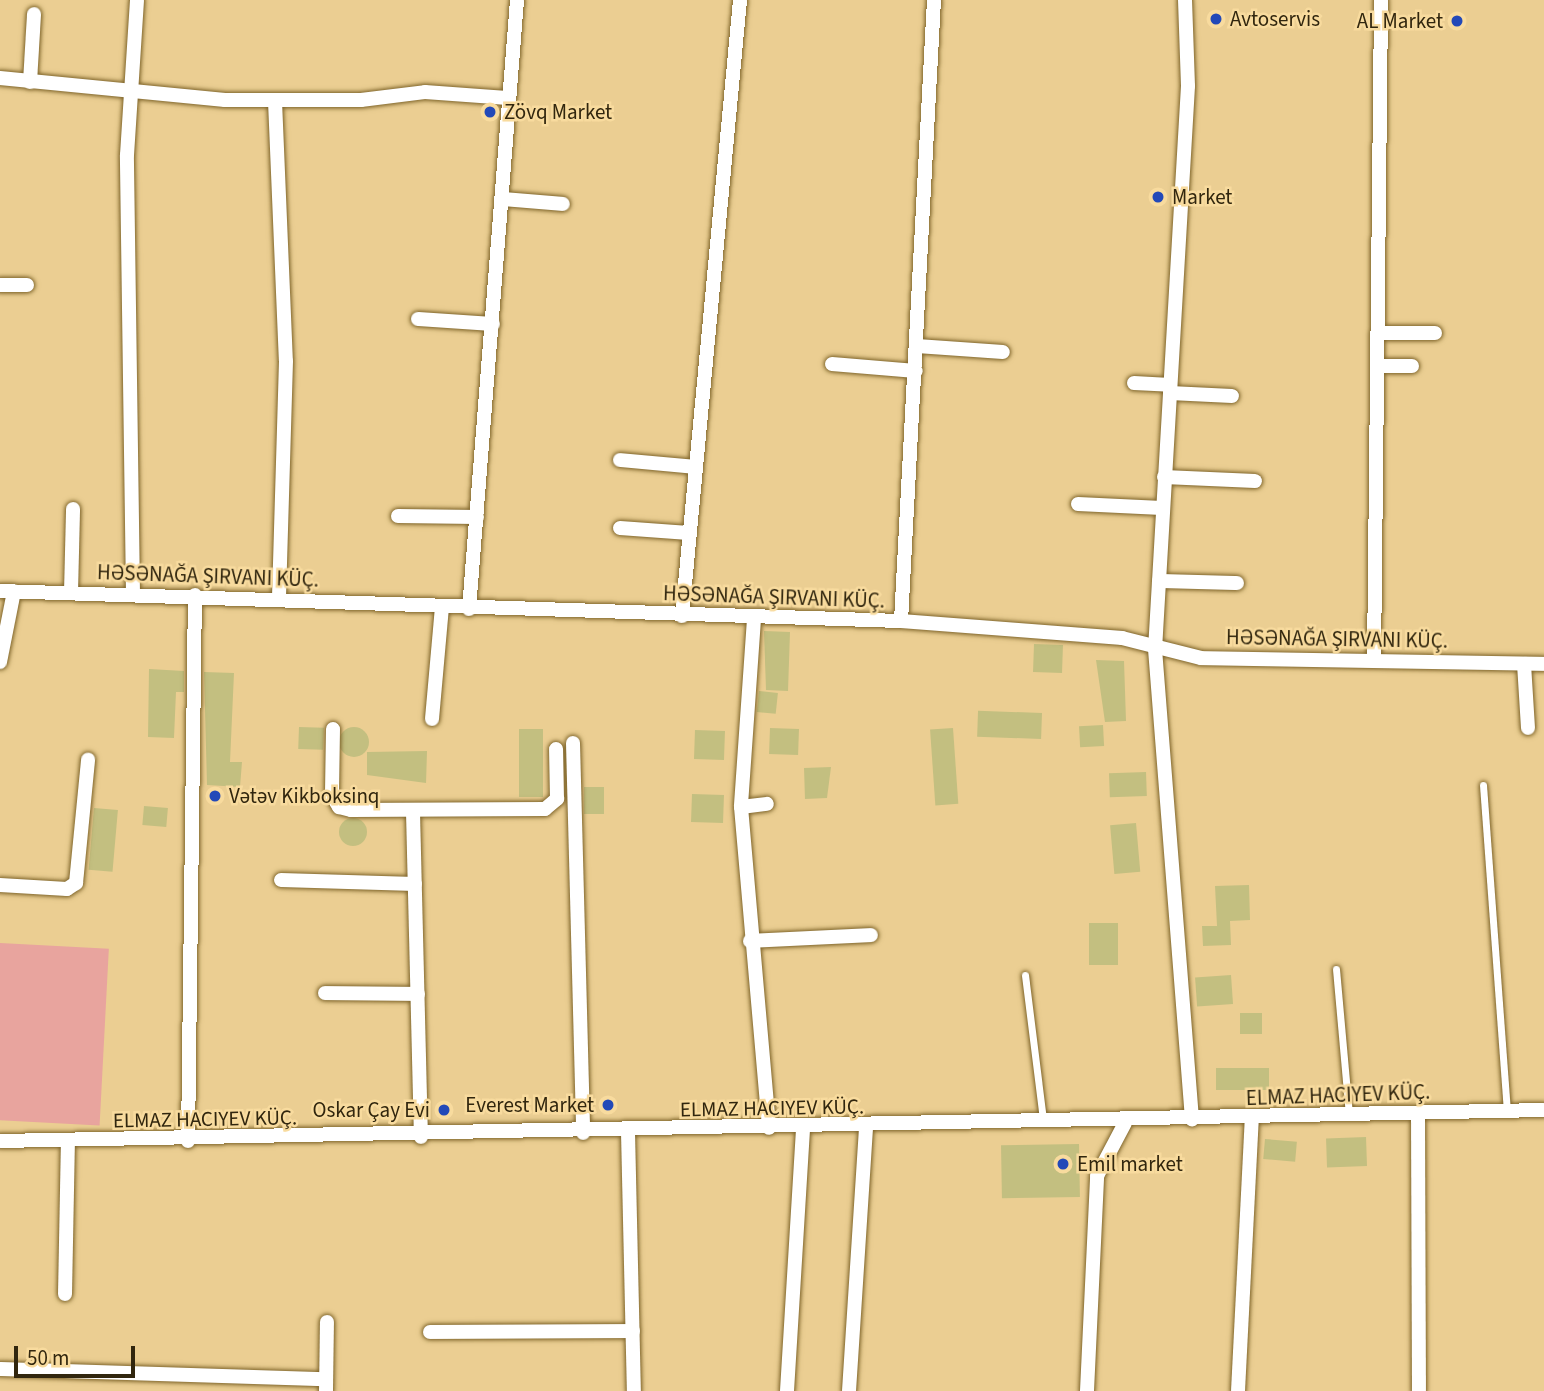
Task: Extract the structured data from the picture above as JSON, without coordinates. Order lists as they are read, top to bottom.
{
  "streets": {
    "street": ["HƏSƏNAĞA ŞIRVANI KÜÇ."]
  },
  "places": [
    "Avtoservis",
    "AL Market",
    "Zövq Market",
    "Market",
    "Vətəv Kikboksinq",
    "Everest Market",
    "Oskar Çay Evi",
    "Emil market"
  ],
  "scale_bar": "50 m"
}
